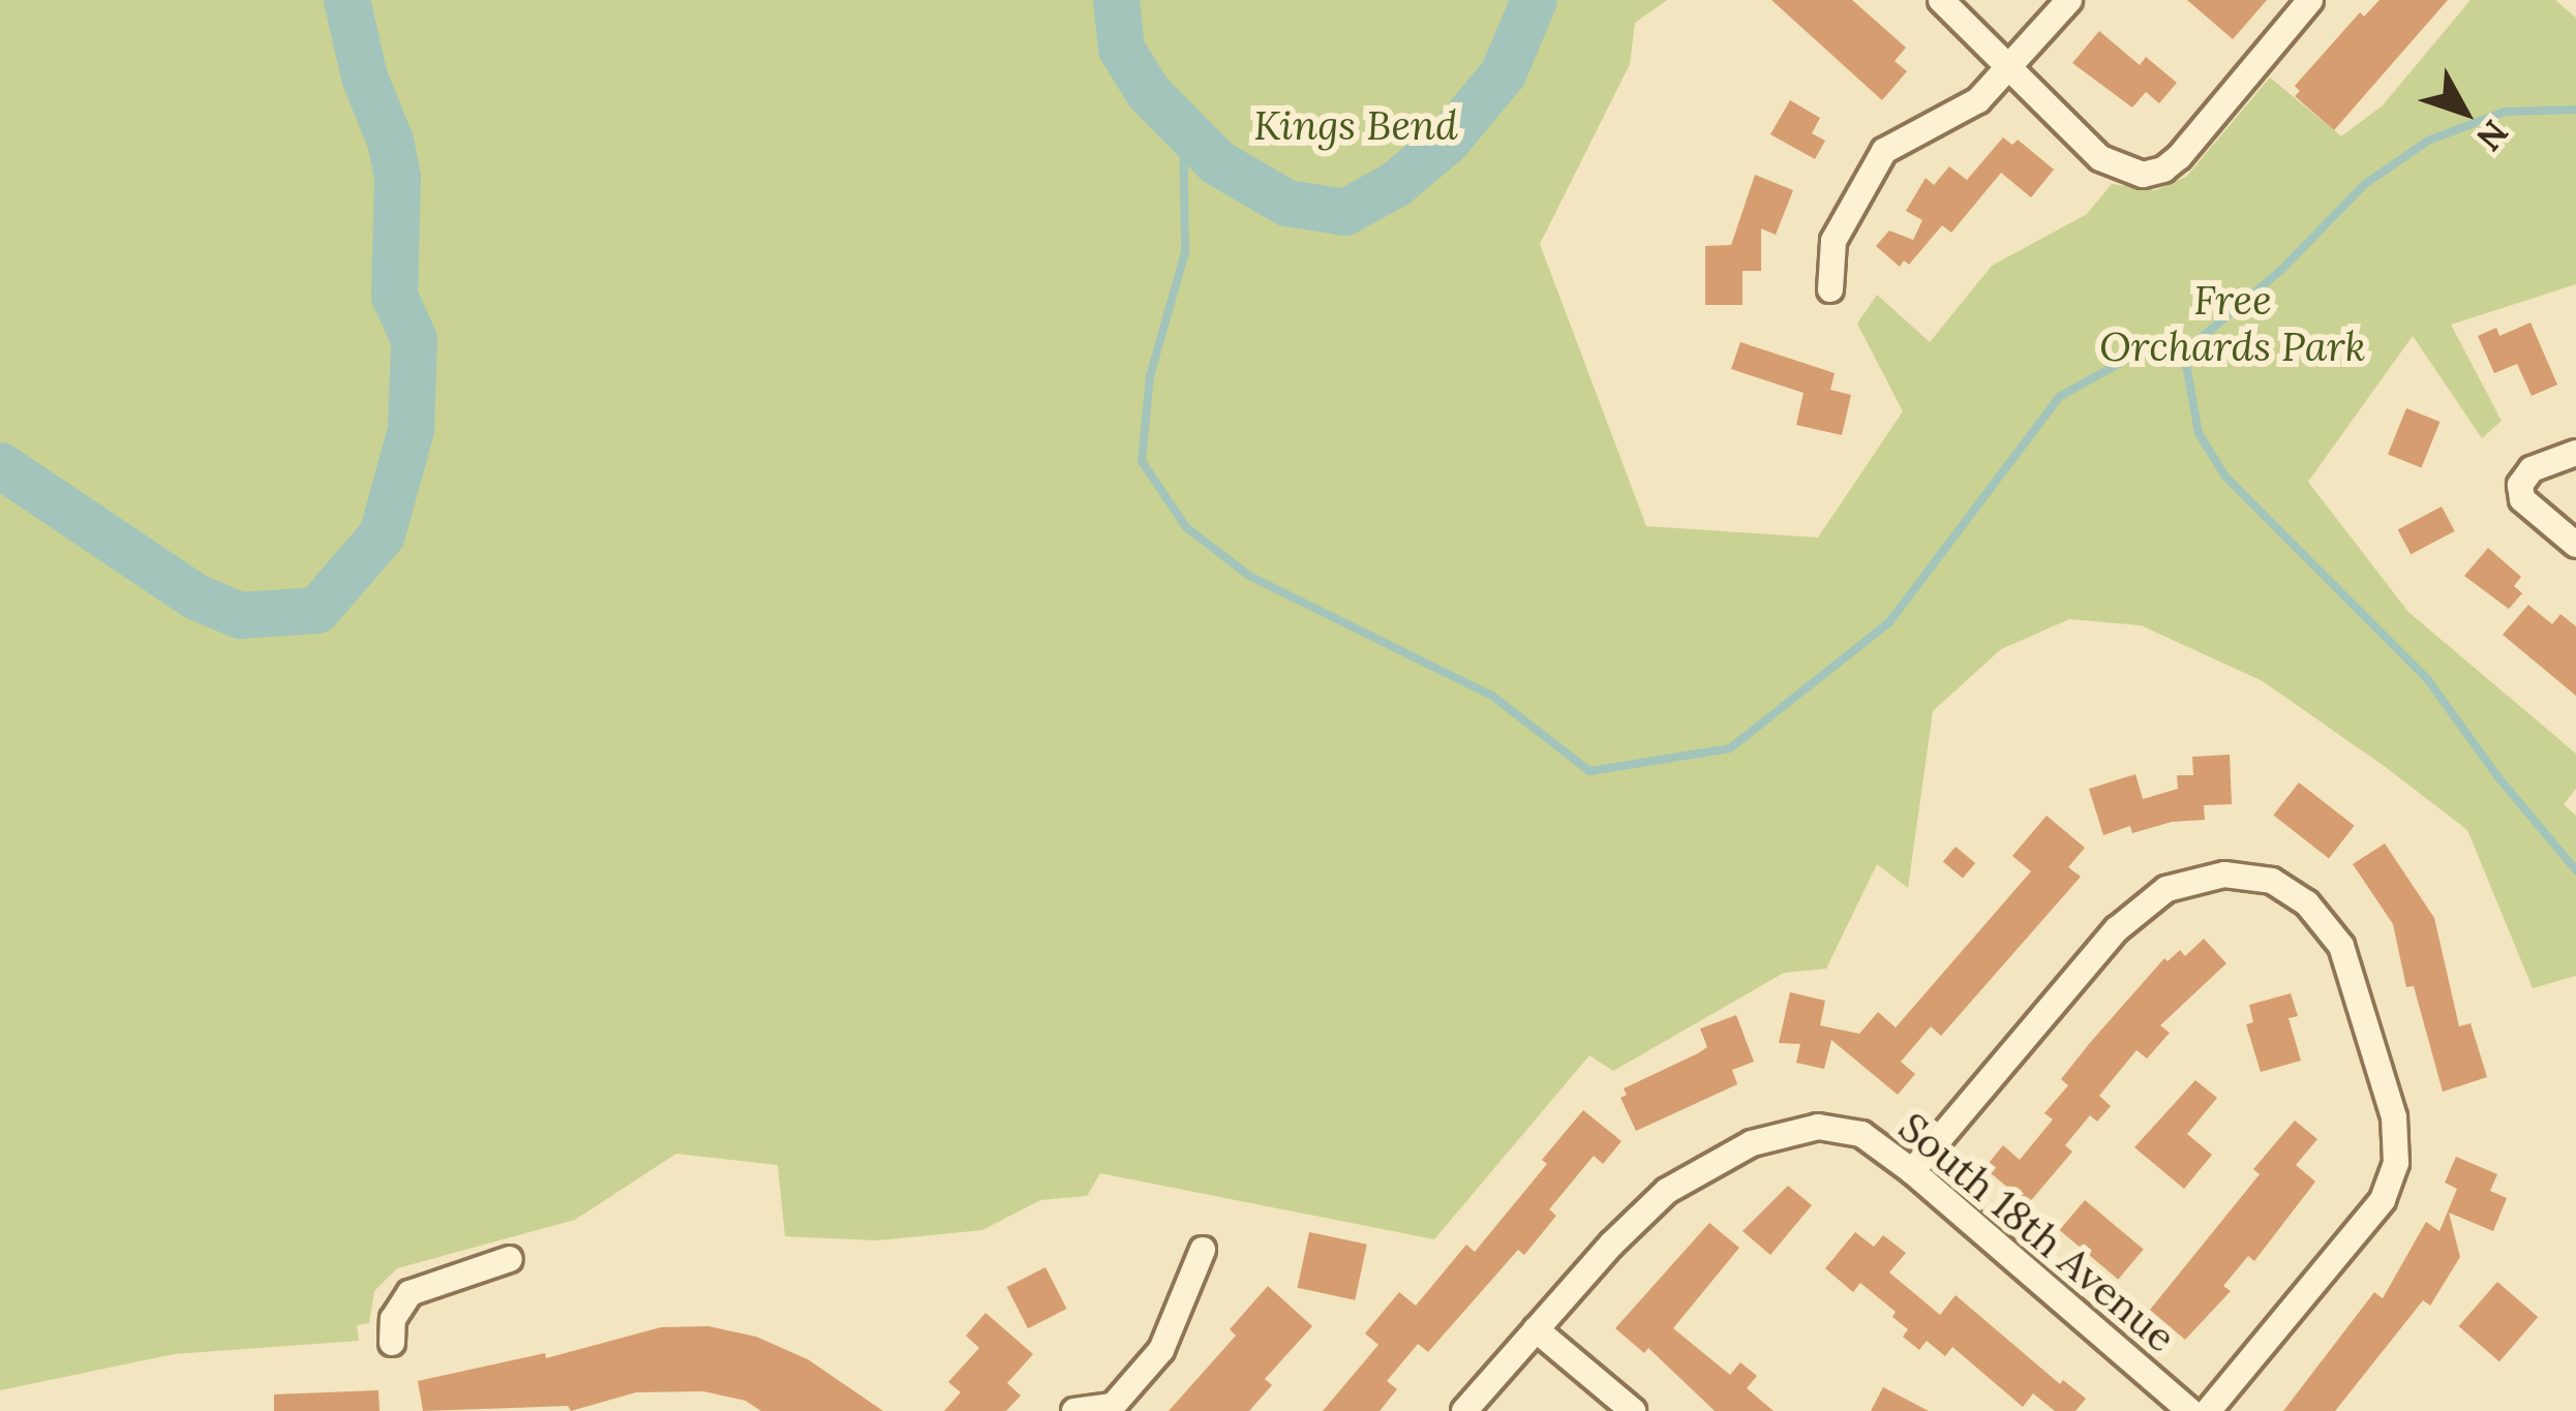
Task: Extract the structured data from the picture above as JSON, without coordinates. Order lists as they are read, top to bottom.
{
  "streets": {
    "street": ["South 18th Avenue"]
  },
  "parks": ["Kings Bend", "Free Orchards Park"],
  "north": "bottom right"
}
